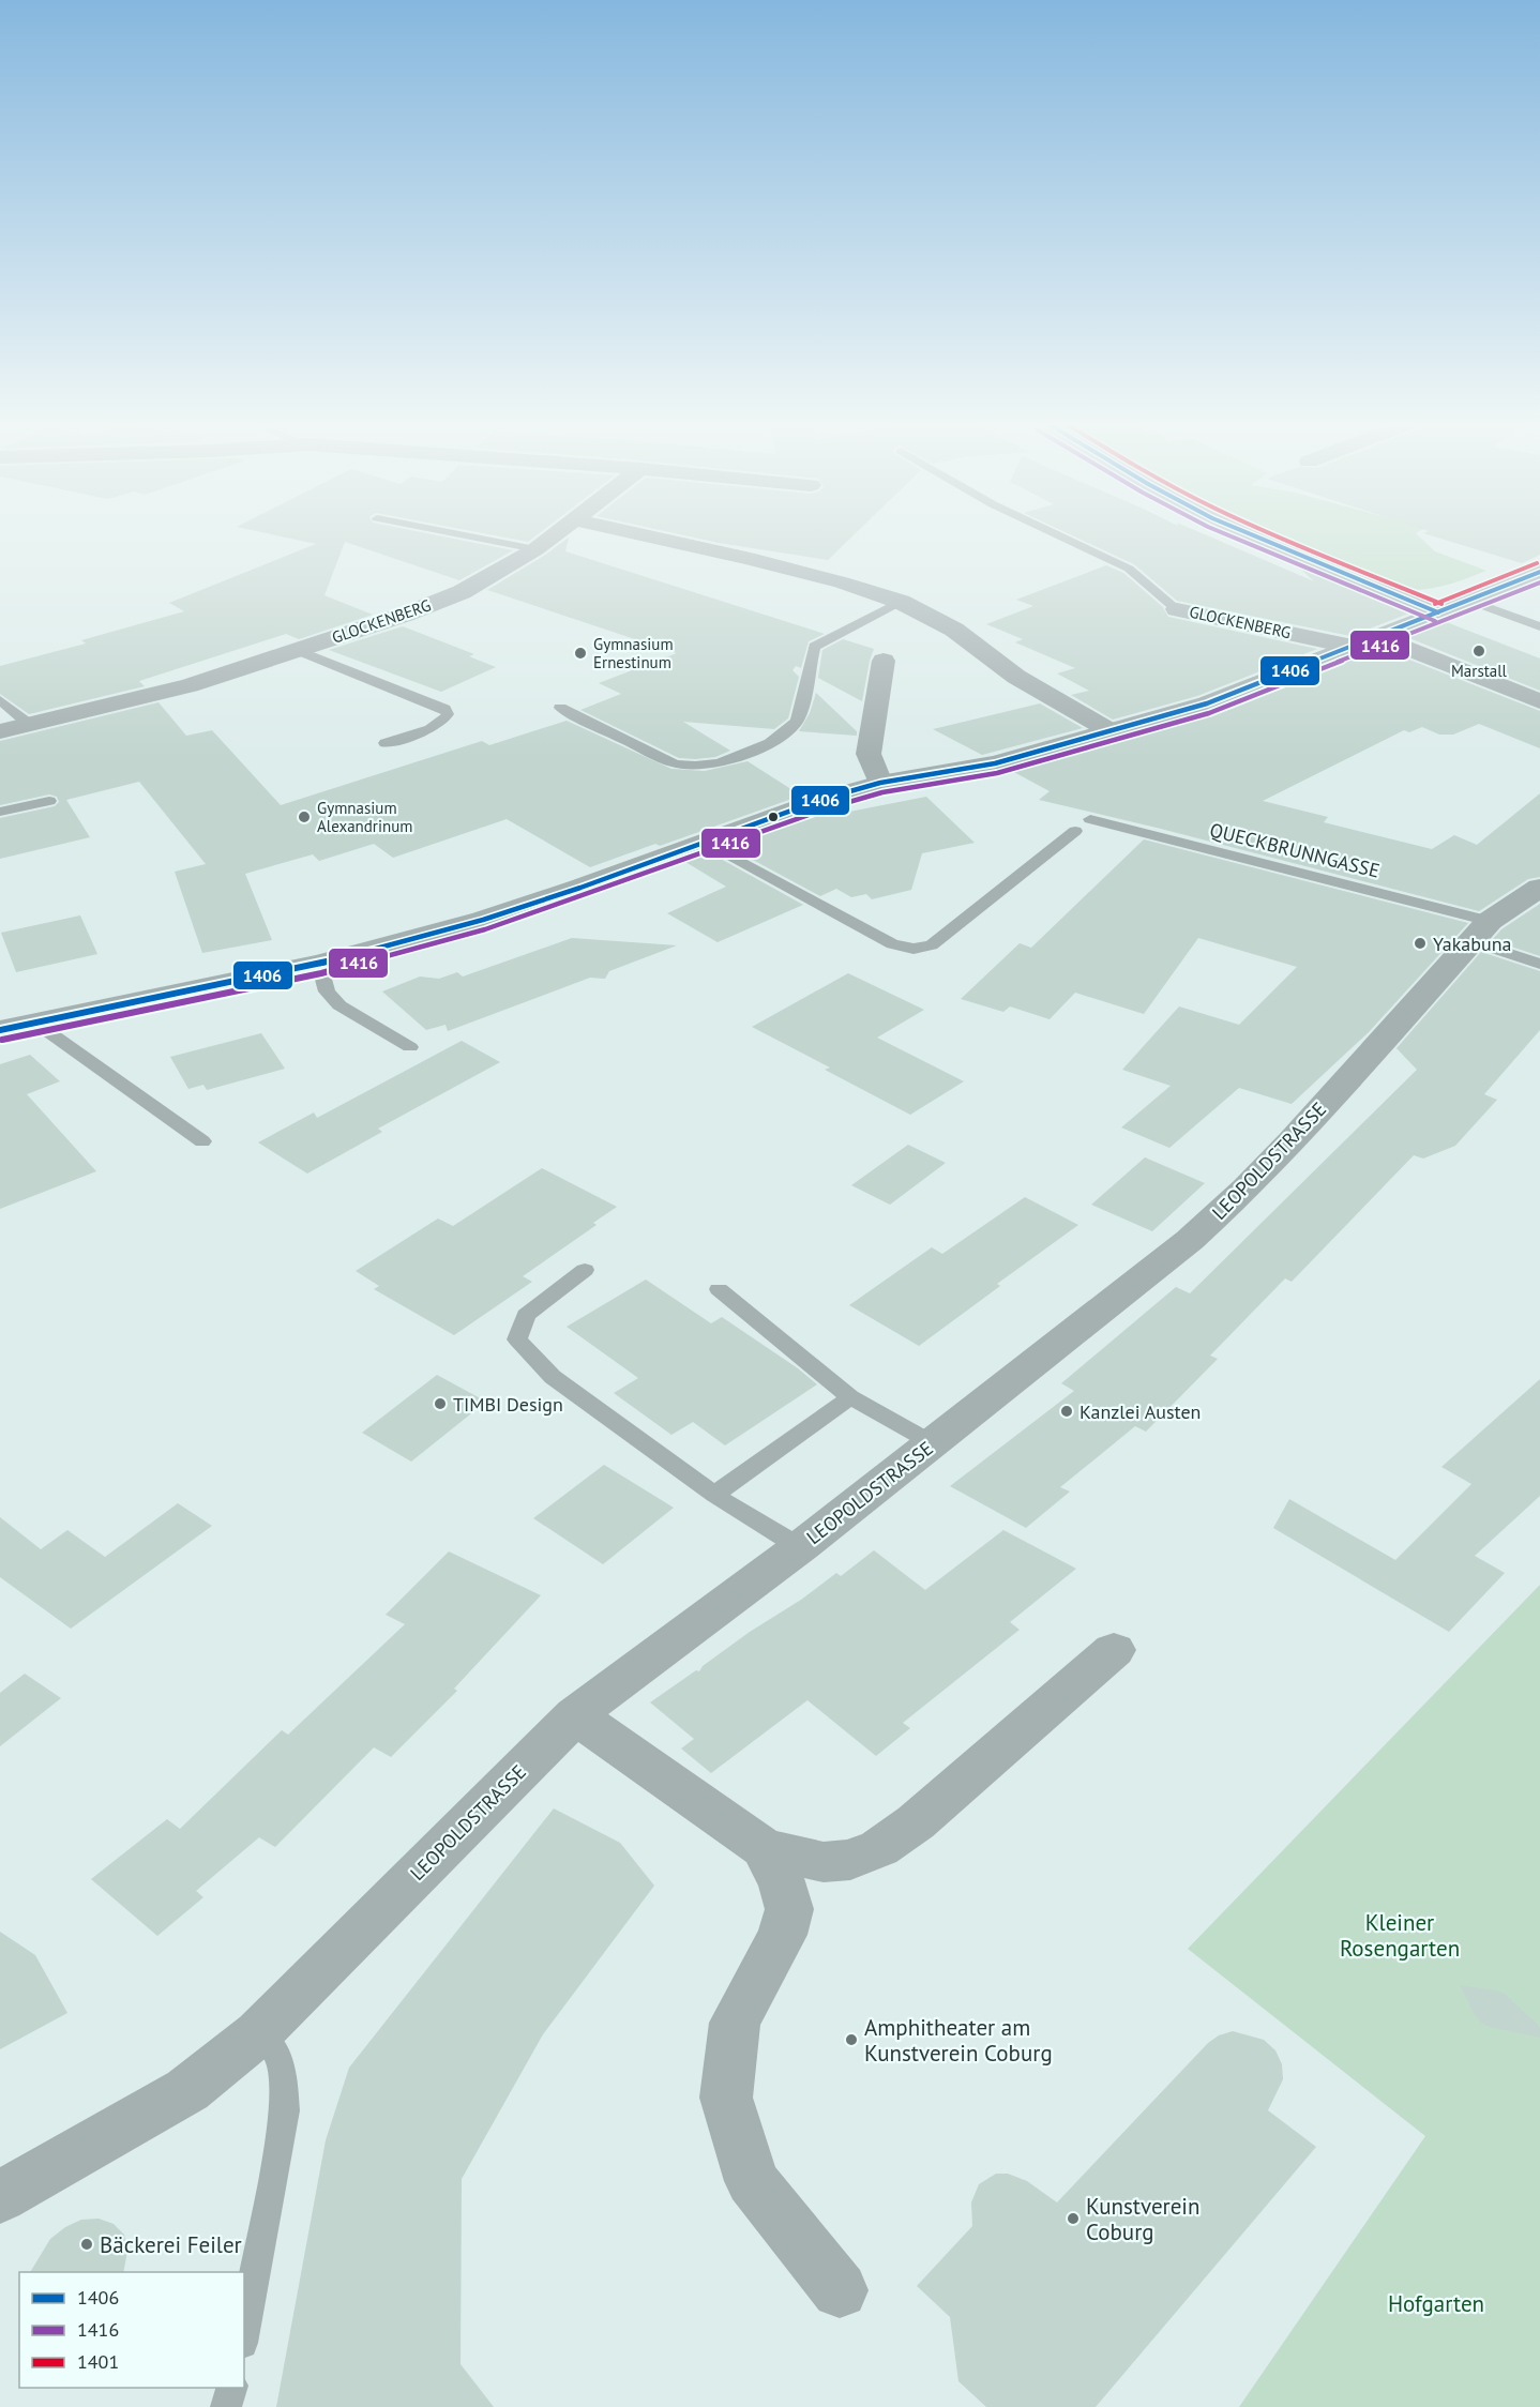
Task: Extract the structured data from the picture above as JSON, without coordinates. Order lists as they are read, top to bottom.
{
  "streets": {
    "street": ["GLOCKENBERG", "LEOPOLDSTRASSE"],
    "lane": ["QUECKBRUNNGASSE"]
  },
  "crossings": [
    ["QUECKBRUNNGASSE", "LEOPOLDSTRASSE"]
  ],
  "parks": ["Kleiner Rosengarten", "Hofgarten"],
  "places": [
    "Marstall",
    "Gymnasium Ernestinum",
    "Gymnasium Alexandrinum",
    "Yakabuna",
    "TIMBI Design",
    "Kanzlei Austen",
    "Amphitheater am Kunstverein Coburg",
    "Kunstverein Coburg",
    "Bäckerei Feiler"
  ],
  "lines": ["transit line 1406", "transit line 1416", "transit line 1401"],
  "legend": ["1406", "1416", "1401"]
}
